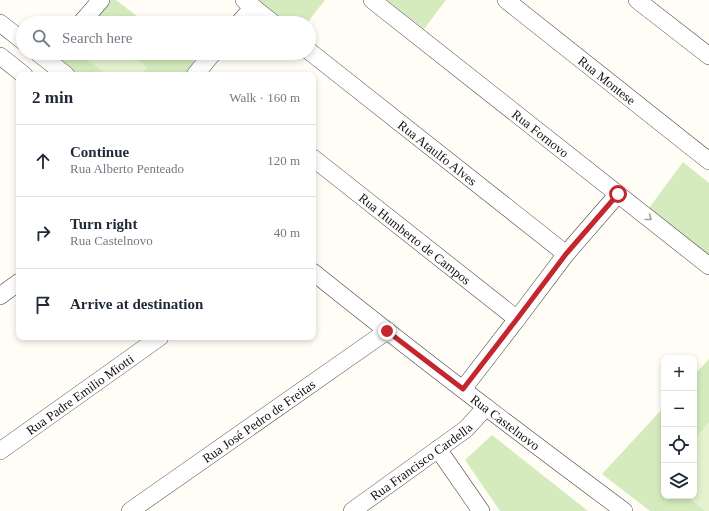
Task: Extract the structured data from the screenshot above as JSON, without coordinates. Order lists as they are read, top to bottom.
{
  "streets": {
    "street": [
      "Rua Montese",
      "Rua Fornovo",
      "Rua Ataulfo Alves",
      "Rua Humberto de Campos",
      "Rua Padre Emilio Miotti",
      "Rua José Pedro de Freitas",
      "Rua Castelnovo",
      "Rua Francisco Cardella"
    ]
  },
  "crossings": [
    ["Rua José Pedro de Freitas", "Rua Castelnovo"],
    ["Rua Castelnovo", "Rua Francisco Cardella"]
  ],
  "page": {
    "search": "Search here",
    "heading": ["2 min", "Walk · 160 m"],
    "list": [
      ["Continue", "Rua Alberto Penteado", "120 m"],
      ["Turn right", "Rua Castelnovo", "40 m"],
      "Arrive at destination"
    ],
    "map_buttons": ["+", "−"]
  }
}
